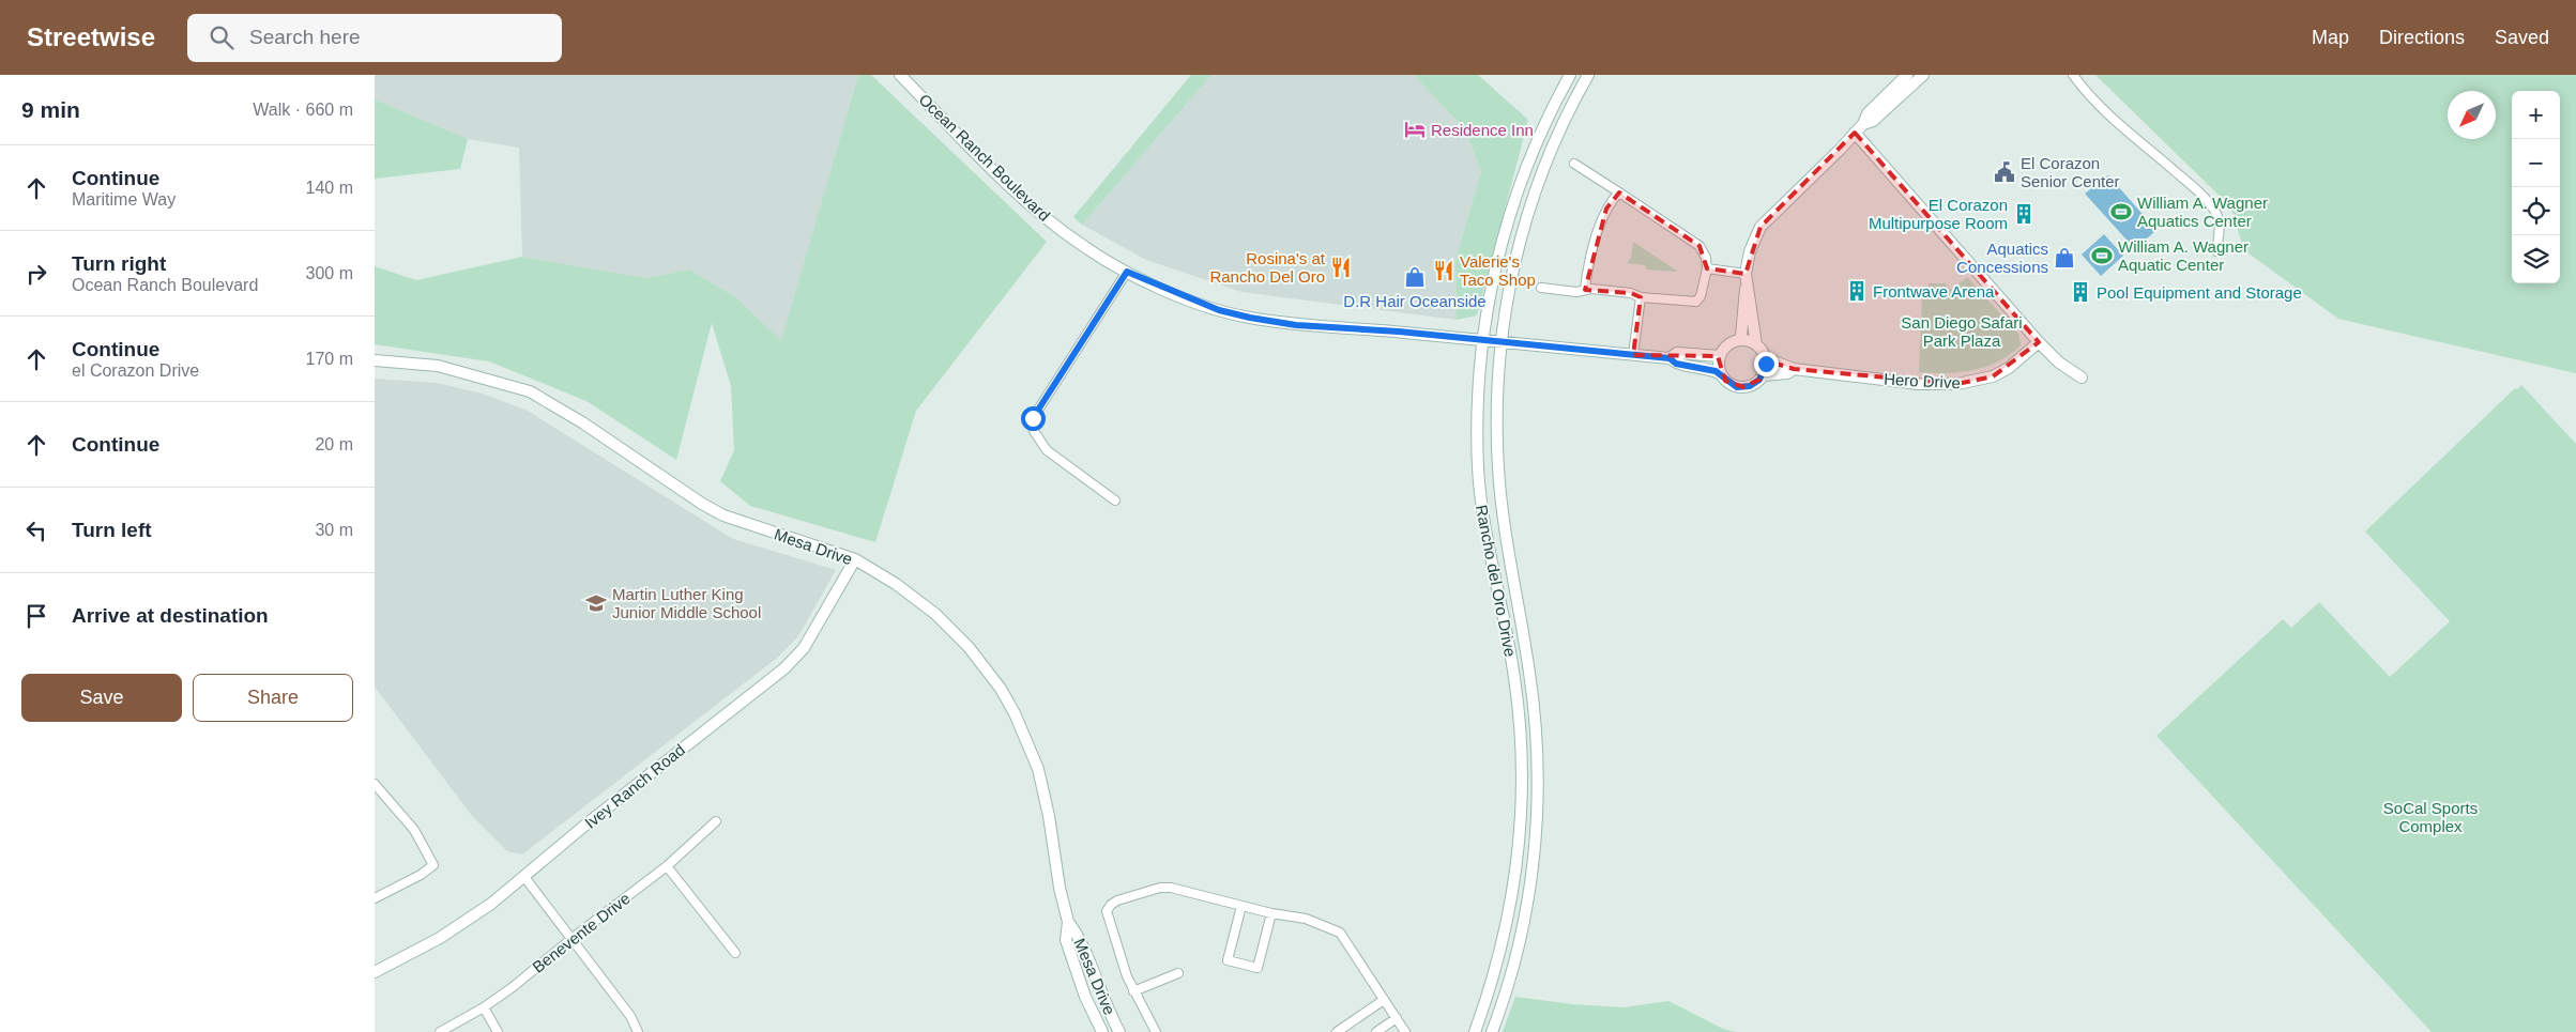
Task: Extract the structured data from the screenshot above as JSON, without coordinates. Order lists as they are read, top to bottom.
{
  "streets": {
    "main road": [
      "Ocean Ranch Boulevard",
      "Hero Drive",
      "Mesa Drive",
      "Rancho del Oro Drive",
      "Ivey Ranch Road"
    ],
    "street": ["Benevente Drive"]
  },
  "crossings": [
    ["Ocean Ranch Boulevard", "Rancho del Oro Drive"],
    ["Mesa Drive", "Ivey Ranch Road"]
  ],
  "parks": ["San Diego Safari Park Plaza", "SoCal Sports Complex"],
  "places": {
    "hotel": ["Residence Inn"],
    "public building": ["El Corazon Senior Center"],
    "sports": ["William A. Wagner Aquatics Center", "William A. Wagner Aquatic Center"],
    "building": ["El Corazon Multipurpose Room", "Frontwave Arena", "Pool Equipment and Storage"],
    "shop": ["Aquatics Concessions", "D.R Hair Oceanside"],
    "restaurant": ["Rosina's at Rancho Del Oro", "Valerie's Taco Shop"],
    "school or university": ["Martin Luther King Junior Middle School"]
  },
  "north": "bottom left",
  "page": {
    "header": "Streetwise",
    "search": "Search here",
    "nav": ["Map", "Directions", "Saved"],
    "heading": ["9 min", "Walk · 660 m"],
    "map_buttons": ["+", "−"],
    "list": [
      ["Continue", "Maritime Way", "140 m"],
      ["Turn right", "Ocean Ranch Boulevard", "300 m"],
      ["Continue", "el Corazon Drive", "170 m"],
      ["Continue", "20 m"],
      ["Turn left", "30 m"],
      "Arrive at destination"
    ],
    "buttons": ["Save", "Share"]
  }
}
